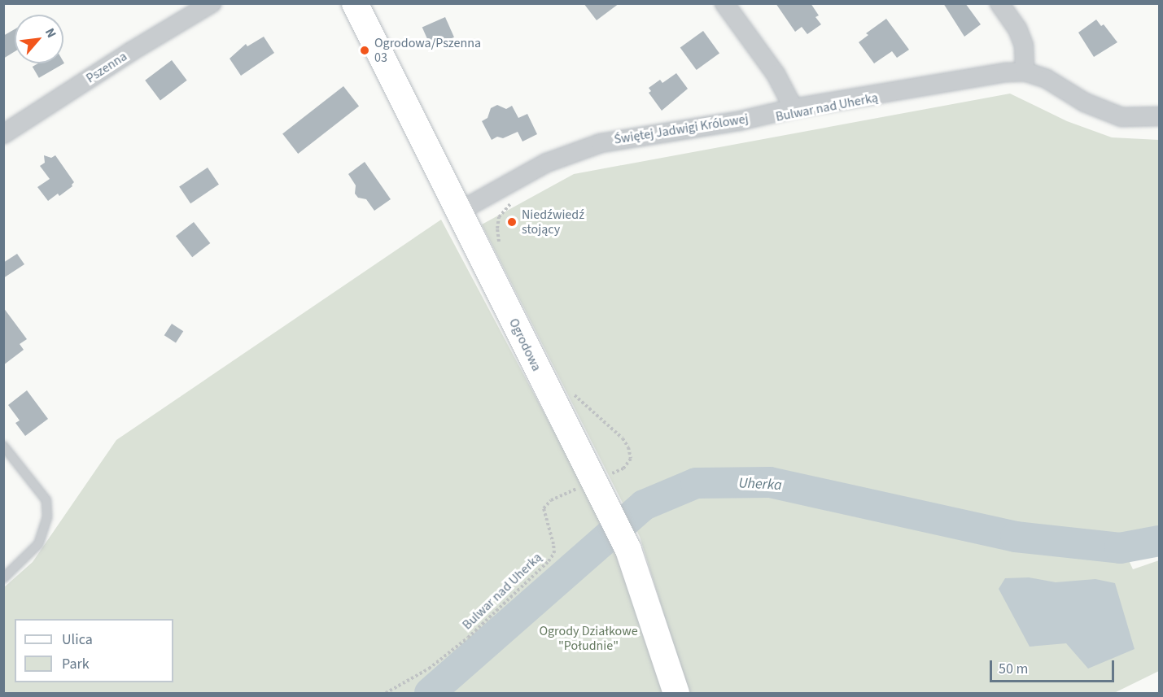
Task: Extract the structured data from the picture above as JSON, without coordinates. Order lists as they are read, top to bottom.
{
  "streets": {
    "street": ["Pszenna", "Świętej Jadwigi Królowej", "Ogrodowa"],
    "path": ["Bulwar nad Uherką"]
  },
  "crossings": [
    ["Świętej Jadwigi Królowej", "Ogrodowa"]
  ],
  "water": ["Uherka"],
  "parks": ["Ogrody Działkowe \"Południe\""],
  "places": ["Ogrodowa/Pszenna 03", "Niedźwiedź stojący"],
  "legend": ["Ulica", "Park"],
  "scale_bar": "50 m",
  "north": "top right"
}
